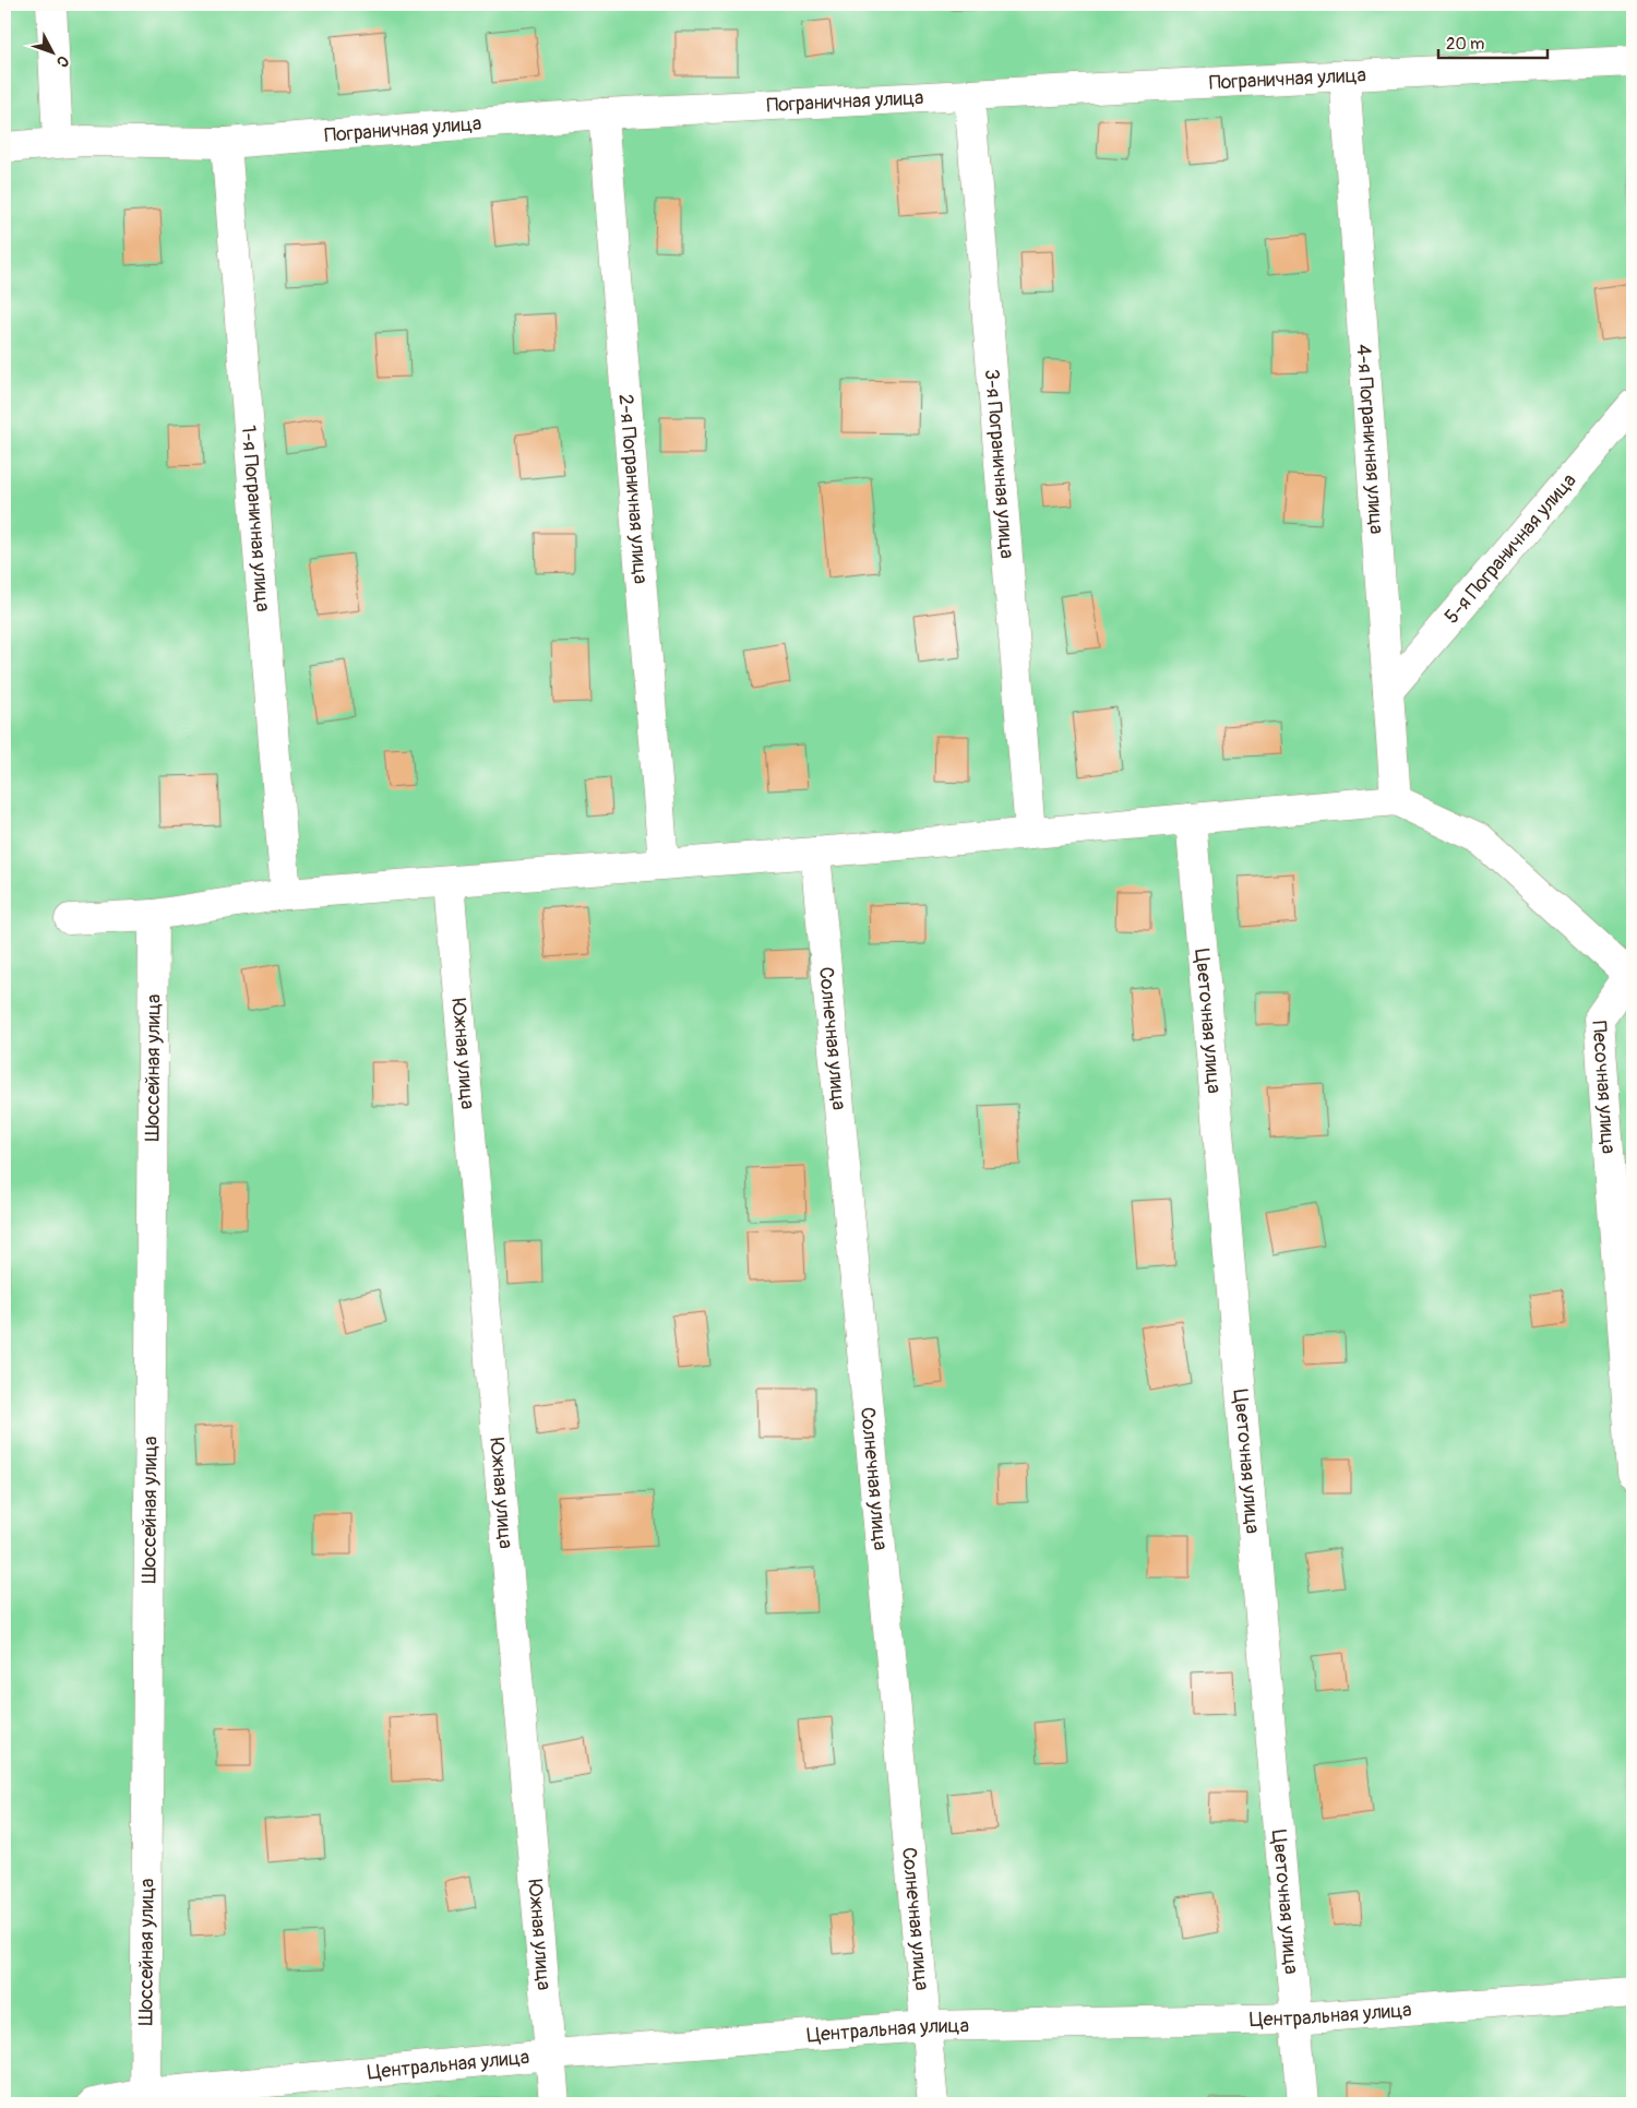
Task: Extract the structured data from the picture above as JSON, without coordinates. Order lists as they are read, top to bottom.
{
  "streets": {
    "street": [
      "Пограничная улица",
      "4-я Пограничная улица",
      "3-я Пограничная улица",
      "2-я Пограничная улица",
      "1-я Пограничная улица",
      "5-я Пограничная улица",
      "Цветочная улица",
      "Солнечная улица",
      "Южная улица",
      "Шоссейная улица",
      "Песочная улица",
      "Центральная улица"
    ]
  },
  "crossings": [
    ["Пограничная улица", "4-я Пограничная улица"],
    ["Пограничная улица", "3-я Пограничная улица"],
    ["Пограничная улица", "2-я Пограничная улица"],
    ["Пограничная улица", "1-я Пограничная улица"],
    ["4-я Пограничная улица", "5-я Пограничная улица"],
    ["Цветочная улица", "Центральная улица"],
    ["Солнечная улица", "Центральная улица"],
    ["Южная улица", "Центральная улица"],
    ["Шоссейная улица", "Центральная улица"]
  ],
  "scale_bar": "20 m",
  "north": "bottom right"
}
